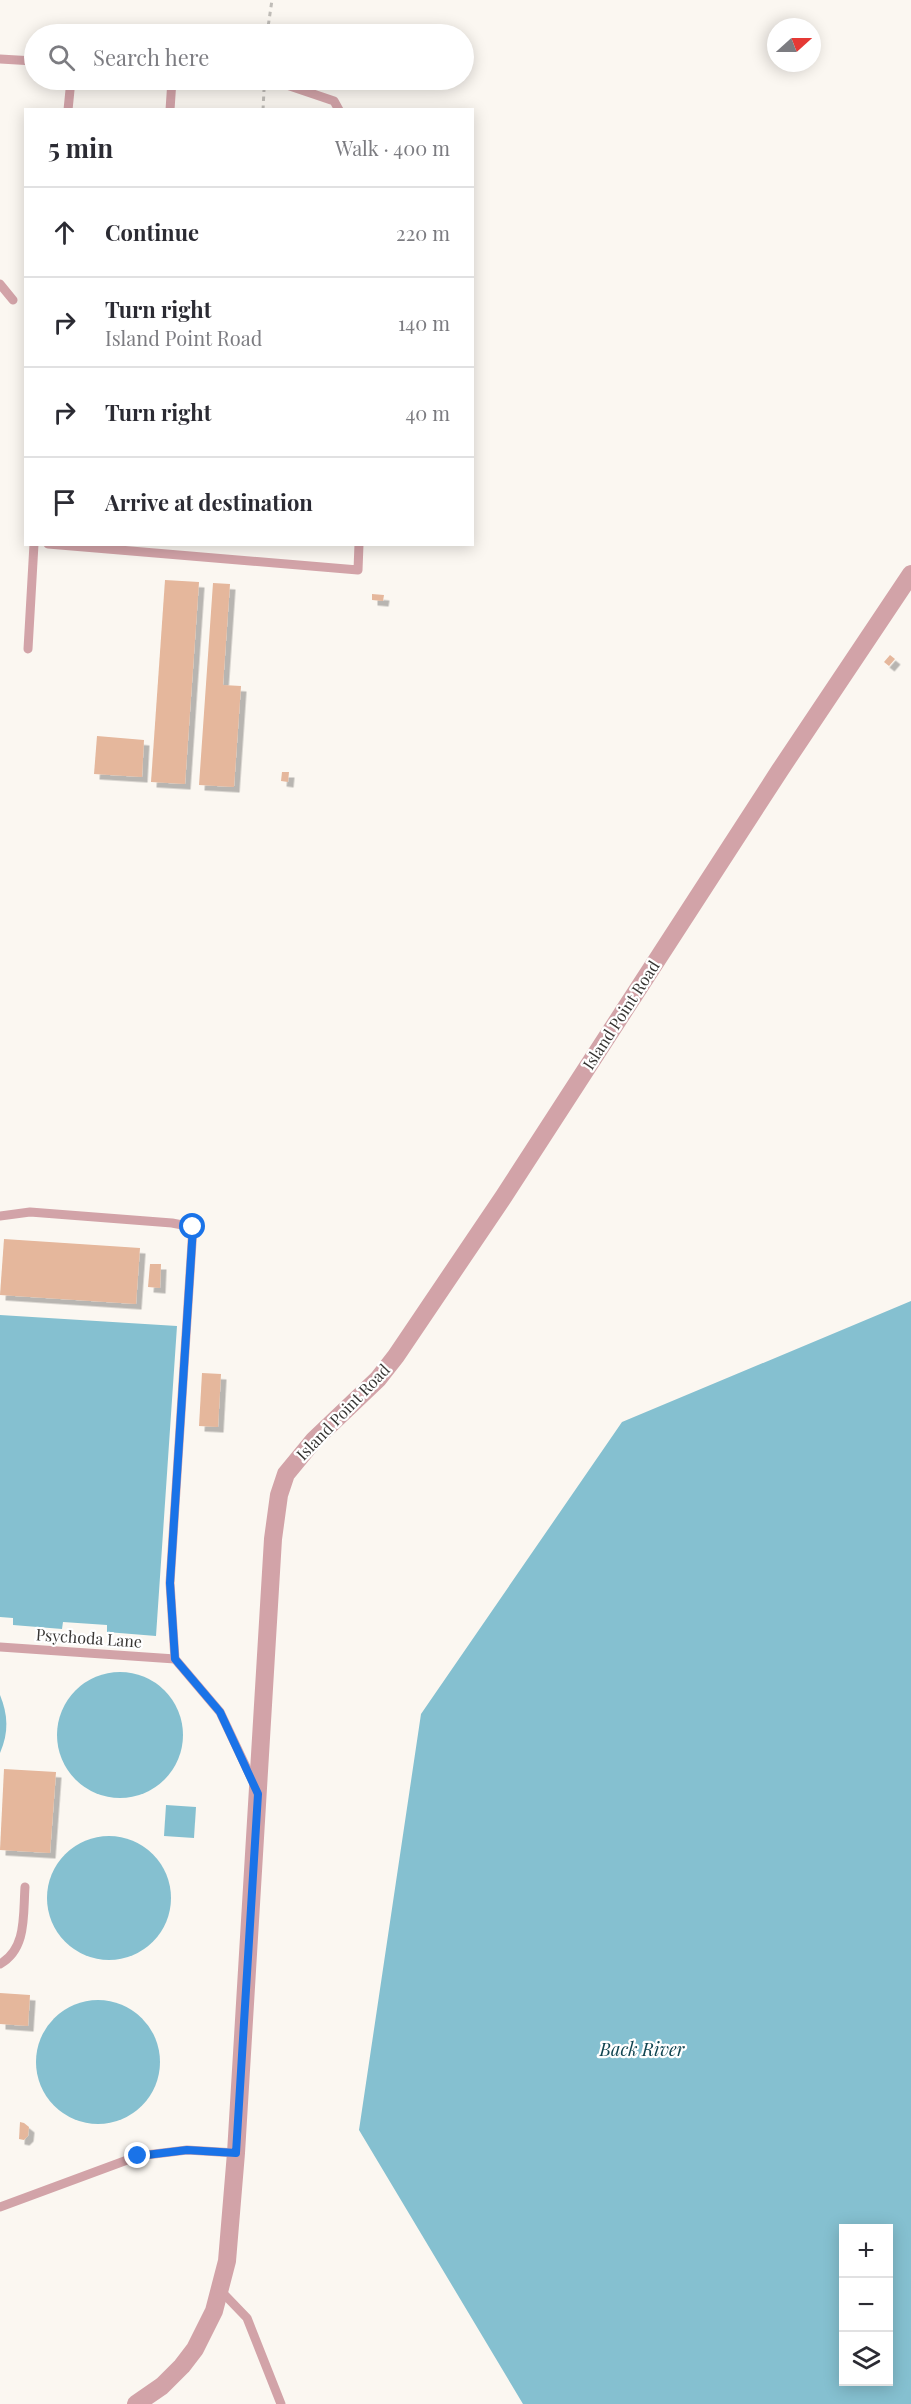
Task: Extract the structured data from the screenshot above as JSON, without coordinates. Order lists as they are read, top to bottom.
{
  "streets": {
    "street": ["Island Point Road"],
    "lane": ["Psychoda Lane"]
  },
  "water": ["Back River"],
  "north": "right",
  "page": {
    "search": "Search here",
    "heading": ["5 min", "Walk · 400 m"],
    "list": [
      ["Continue", "220 m"],
      ["Turn right", "Island Point Road", "140 m"],
      ["Turn right", "40 m"],
      "Arrive at destination"
    ],
    "map_buttons": ["+", "−"]
  }
}
